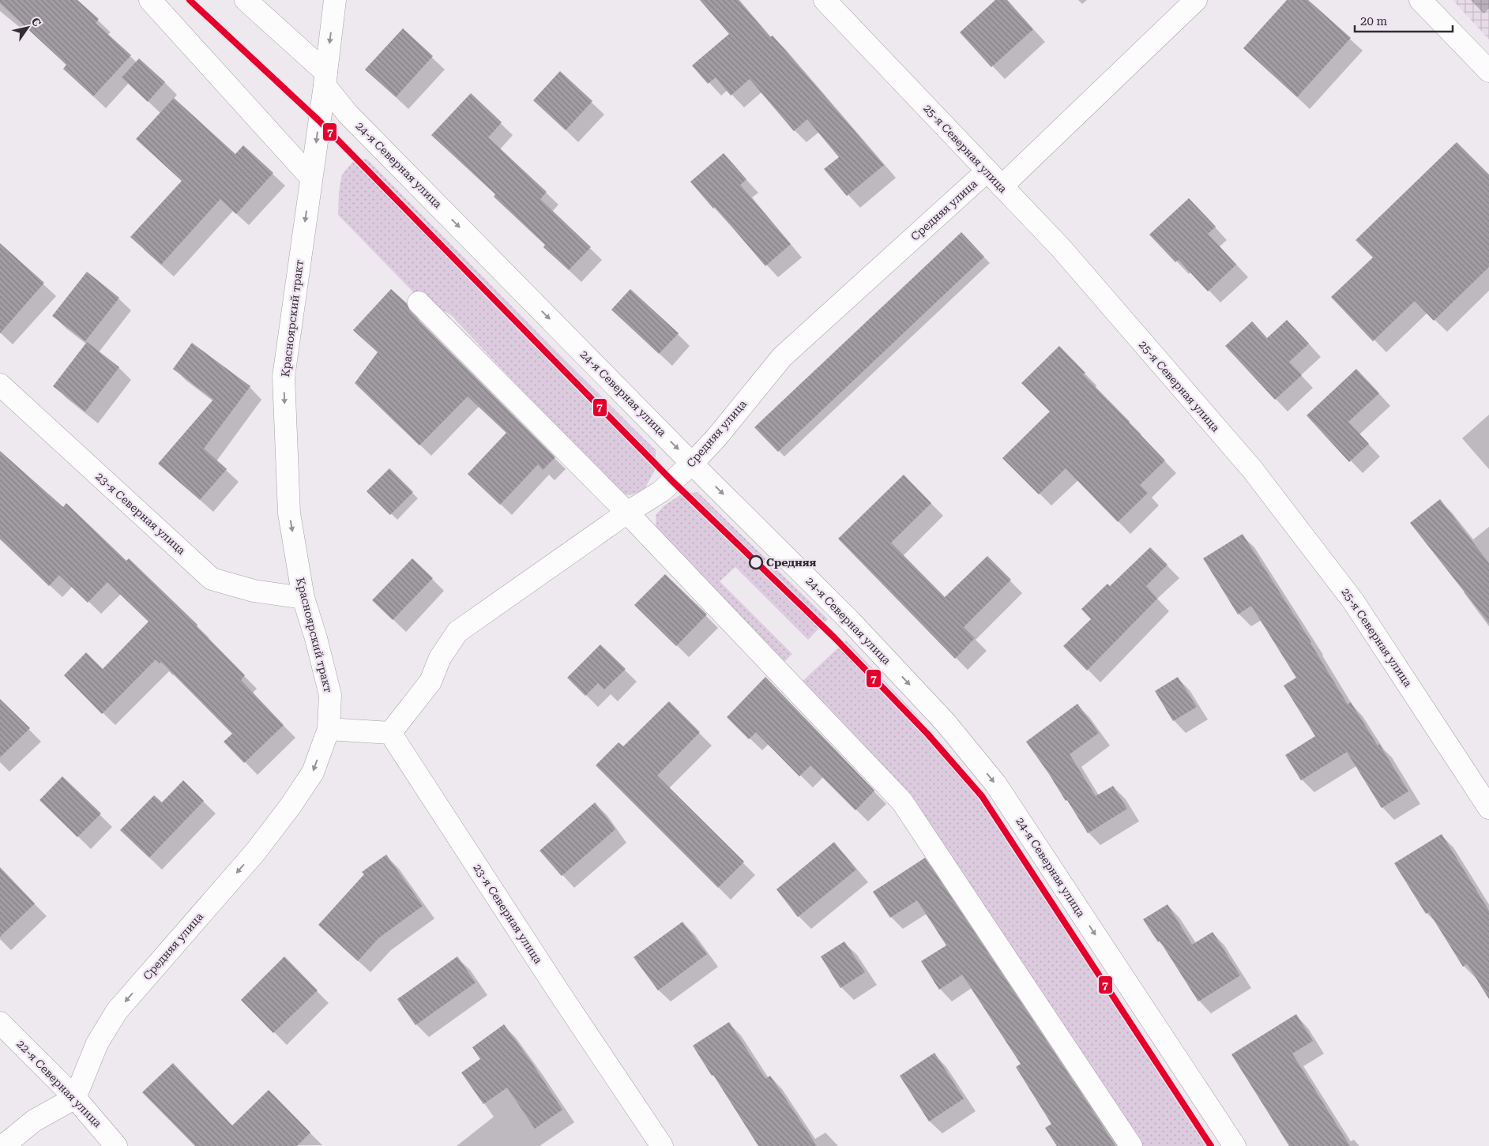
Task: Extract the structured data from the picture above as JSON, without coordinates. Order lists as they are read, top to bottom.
{
  "streets": {
    "street": [
      "25-я Северная улица",
      "24-я Северная улица",
      "Средняя улица",
      "Красноярский тракт",
      "23-я Северная улица",
      "22-я Северная улица"
    ]
  },
  "crossings": [
    ["25-я Северная улица", "Средняя улица"],
    ["24-я Северная улица", "Средняя улица"],
    ["24-я Северная улица", "Красноярский тракт"],
    ["Средняя улица", "Красноярский тракт"],
    ["Средняя улица", "23-я Северная улица"],
    ["Средняя улица", "22-я Северная улица"],
    ["Красноярский тракт", "23-я Северная улица"]
  ],
  "one_way": ["Красноярский тракт"],
  "places": ["Средняя"],
  "lines": ["transit line 7"],
  "scale_bar": "20 m",
  "north": "top right"
}
